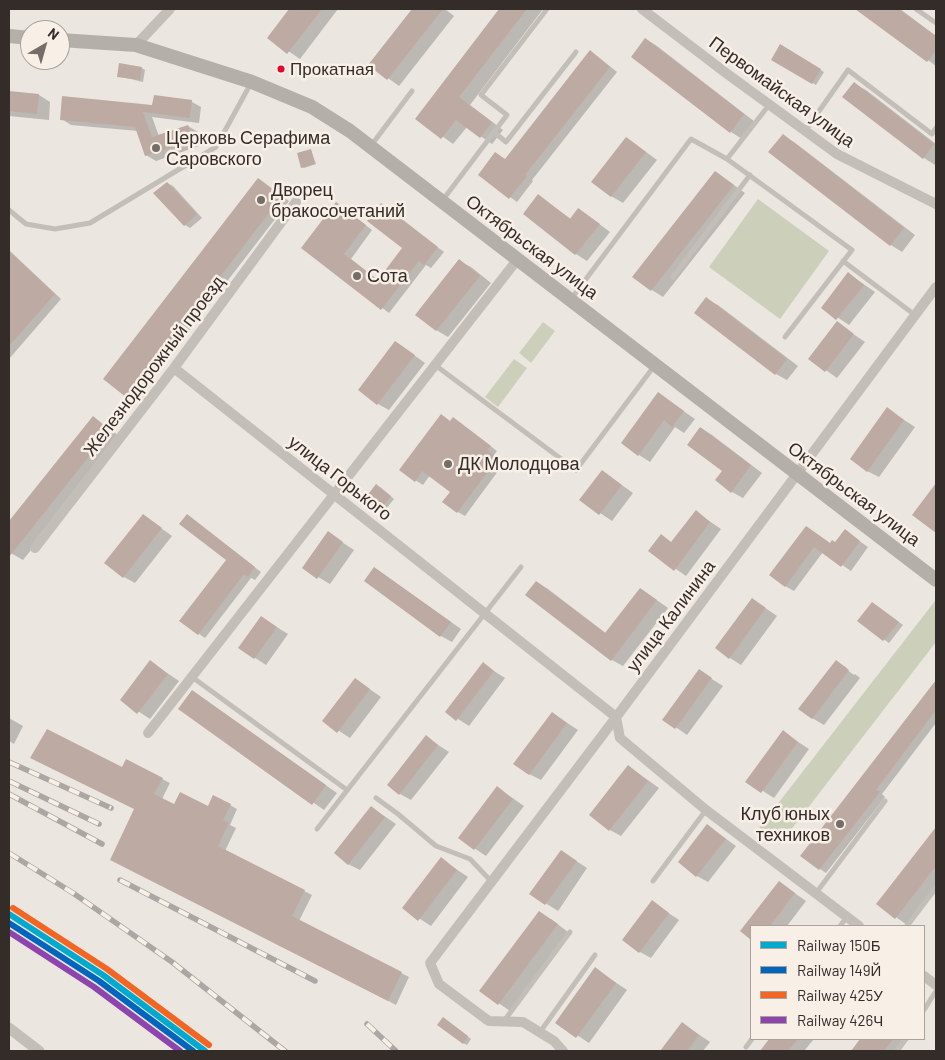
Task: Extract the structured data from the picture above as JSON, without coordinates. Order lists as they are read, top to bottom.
{
  "streets": {
    "main road": ["Октябрьская улица"],
    "street": [
      "Первомайская улица",
      "Железнодорожный проезд",
      "улица Горького",
      "улица Калинина"
    ]
  },
  "crossings": [
    ["Октябрьская улица", "улица Калинина"],
    ["Железнодорожный проезд", "улица Горького"],
    ["улица Горького", "улица Калинина"]
  ],
  "places": [
    "Прокатная",
    "Церковь Серафима Саровского",
    "Дворец бракосочетаний",
    "Сота",
    "ДК Молодцова",
    "Клуб юных техников"
  ],
  "lines": [
    "rail line 425У",
    "rail line 150Б",
    "rail line 149Й",
    "rail line 426Ч"
  ],
  "legend": [
    "Railway 150Б",
    "Railway 149Й",
    "Railway 425У",
    "Railway 426Ч"
  ],
  "north": "top right"
}
